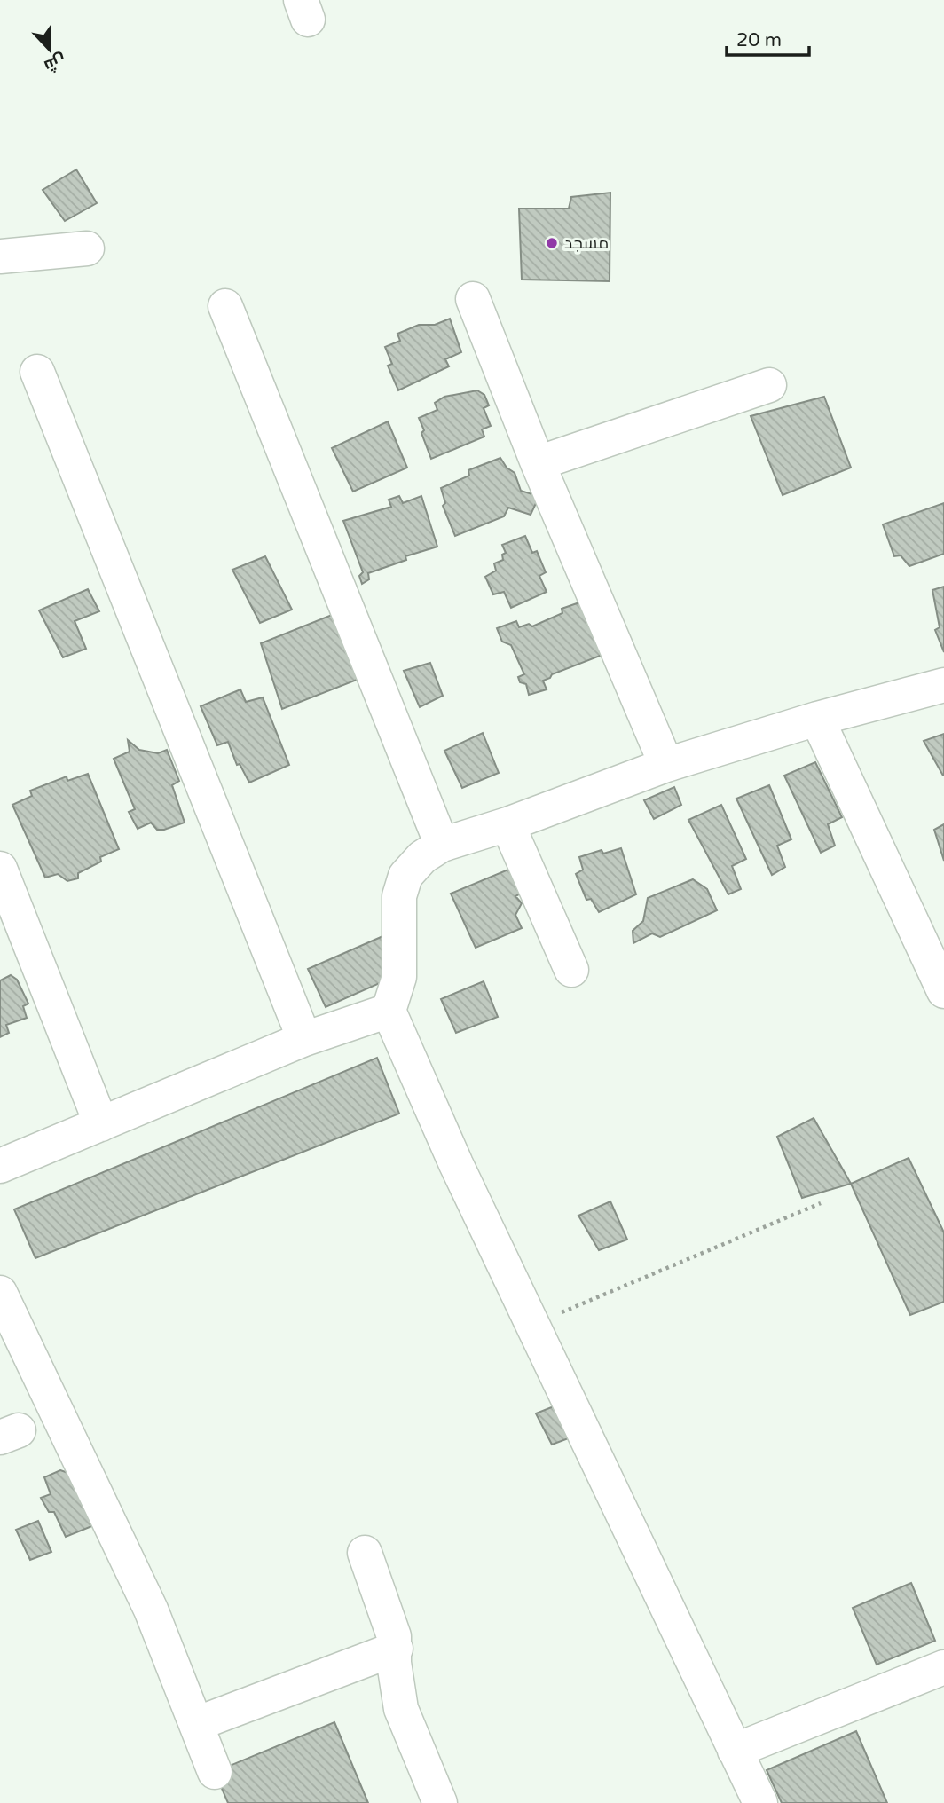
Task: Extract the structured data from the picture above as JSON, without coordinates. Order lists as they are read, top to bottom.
{
  "places": ["مسجد"],
  "scale_bar": "20 m",
  "north": "bottom"
}
